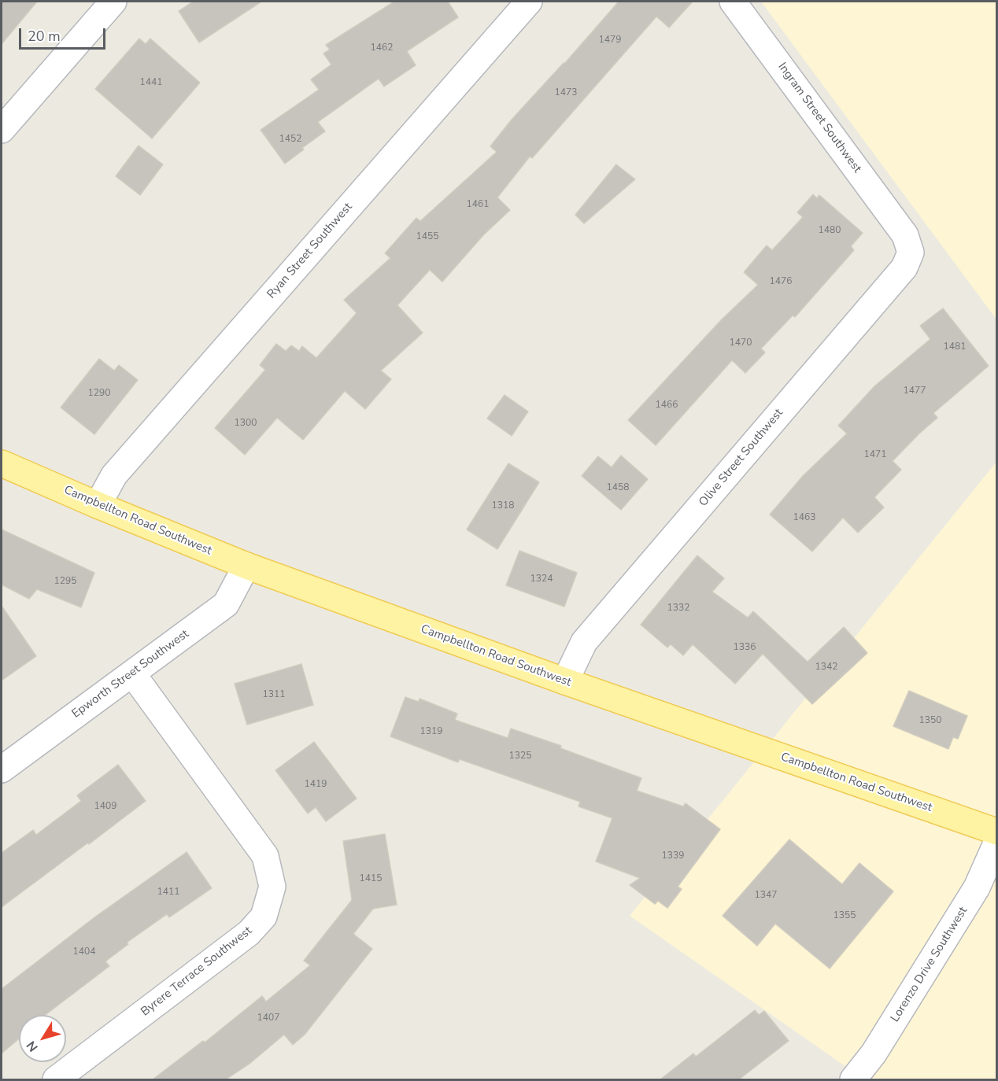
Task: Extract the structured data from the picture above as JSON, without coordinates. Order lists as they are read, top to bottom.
{
  "streets": {
    "main road": ["Campbellton Road Southwest"],
    "street": [
      "Ingram Street Southwest",
      "Ryan Street Southwest",
      "Olive Street Southwest",
      "Epworth Street Southwest",
      "Lorenzo Drive Southwest",
      "Byrere Terrace Southwest"
    ]
  },
  "crossings": [
    ["Ingram Street Southwest", "Olive Street Southwest"],
    ["Ryan Street Southwest", "Campbellton Road Southwest"],
    ["Olive Street Southwest", "Campbellton Road Southwest"],
    ["Campbellton Road Southwest", "Epworth Street Southwest"],
    ["Epworth Street Southwest", "Byrere Terrace Southwest"]
  ],
  "house_numbers": [
    "1479",
    "1462",
    "1441",
    "1473",
    "1452",
    "1461",
    "1480",
    "1455",
    "1476",
    "1470",
    "1481",
    "1477",
    "1290",
    "1466",
    "1300",
    "1471",
    "1458",
    "1318",
    "1463",
    "1324",
    "1295",
    "1332",
    "1336",
    "1342",
    "1311",
    "1350",
    "1319",
    "1325",
    "1419",
    "1409",
    "1339",
    "1415",
    "1411",
    "1347",
    "1355",
    "1404",
    "1407"
  ],
  "scale_bar": "20 m",
  "north": "bottom left"
}
